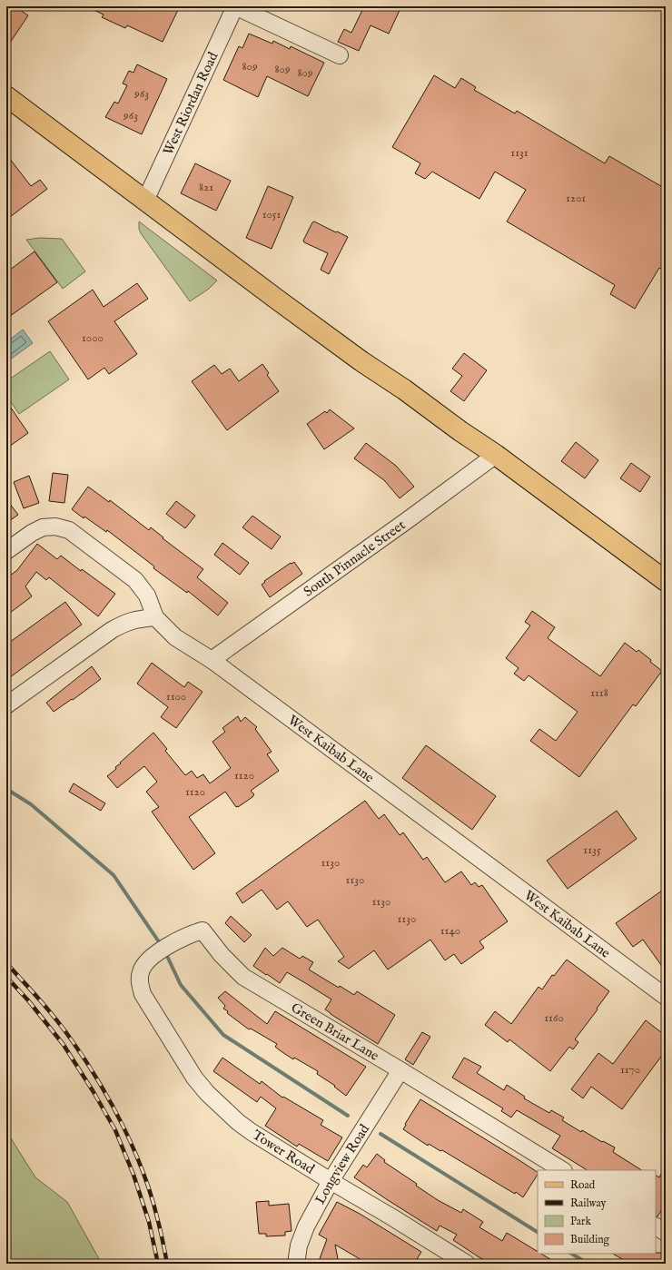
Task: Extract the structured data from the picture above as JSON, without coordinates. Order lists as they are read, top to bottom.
{
  "streets": {
    "street": [
      "West Riordan Road",
      "South Pinnacle Street",
      "West Kaibab Lane",
      "Green Briar Lane",
      "Tower Road",
      "Longview Road"
    ]
  },
  "crossings": [
    ["South Pinnacle Street", "West Kaibab Lane"],
    ["Green Briar Lane", "Tower Road"],
    ["Green Briar Lane", "Longview Road"],
    ["Tower Road", "Longview Road"]
  ],
  "house_numbers": [
    "809",
    "809",
    "809",
    "963",
    "963",
    "1131",
    "821",
    "1201",
    "1051",
    "1000",
    "1118",
    "1100",
    "1120",
    "1120",
    "1135",
    "1130",
    "1130",
    "1130",
    "1130",
    "1140",
    "1160",
    "1170"
  ],
  "legend": [
    "Road",
    "Railway",
    "Park",
    "Building"
  ]
}
